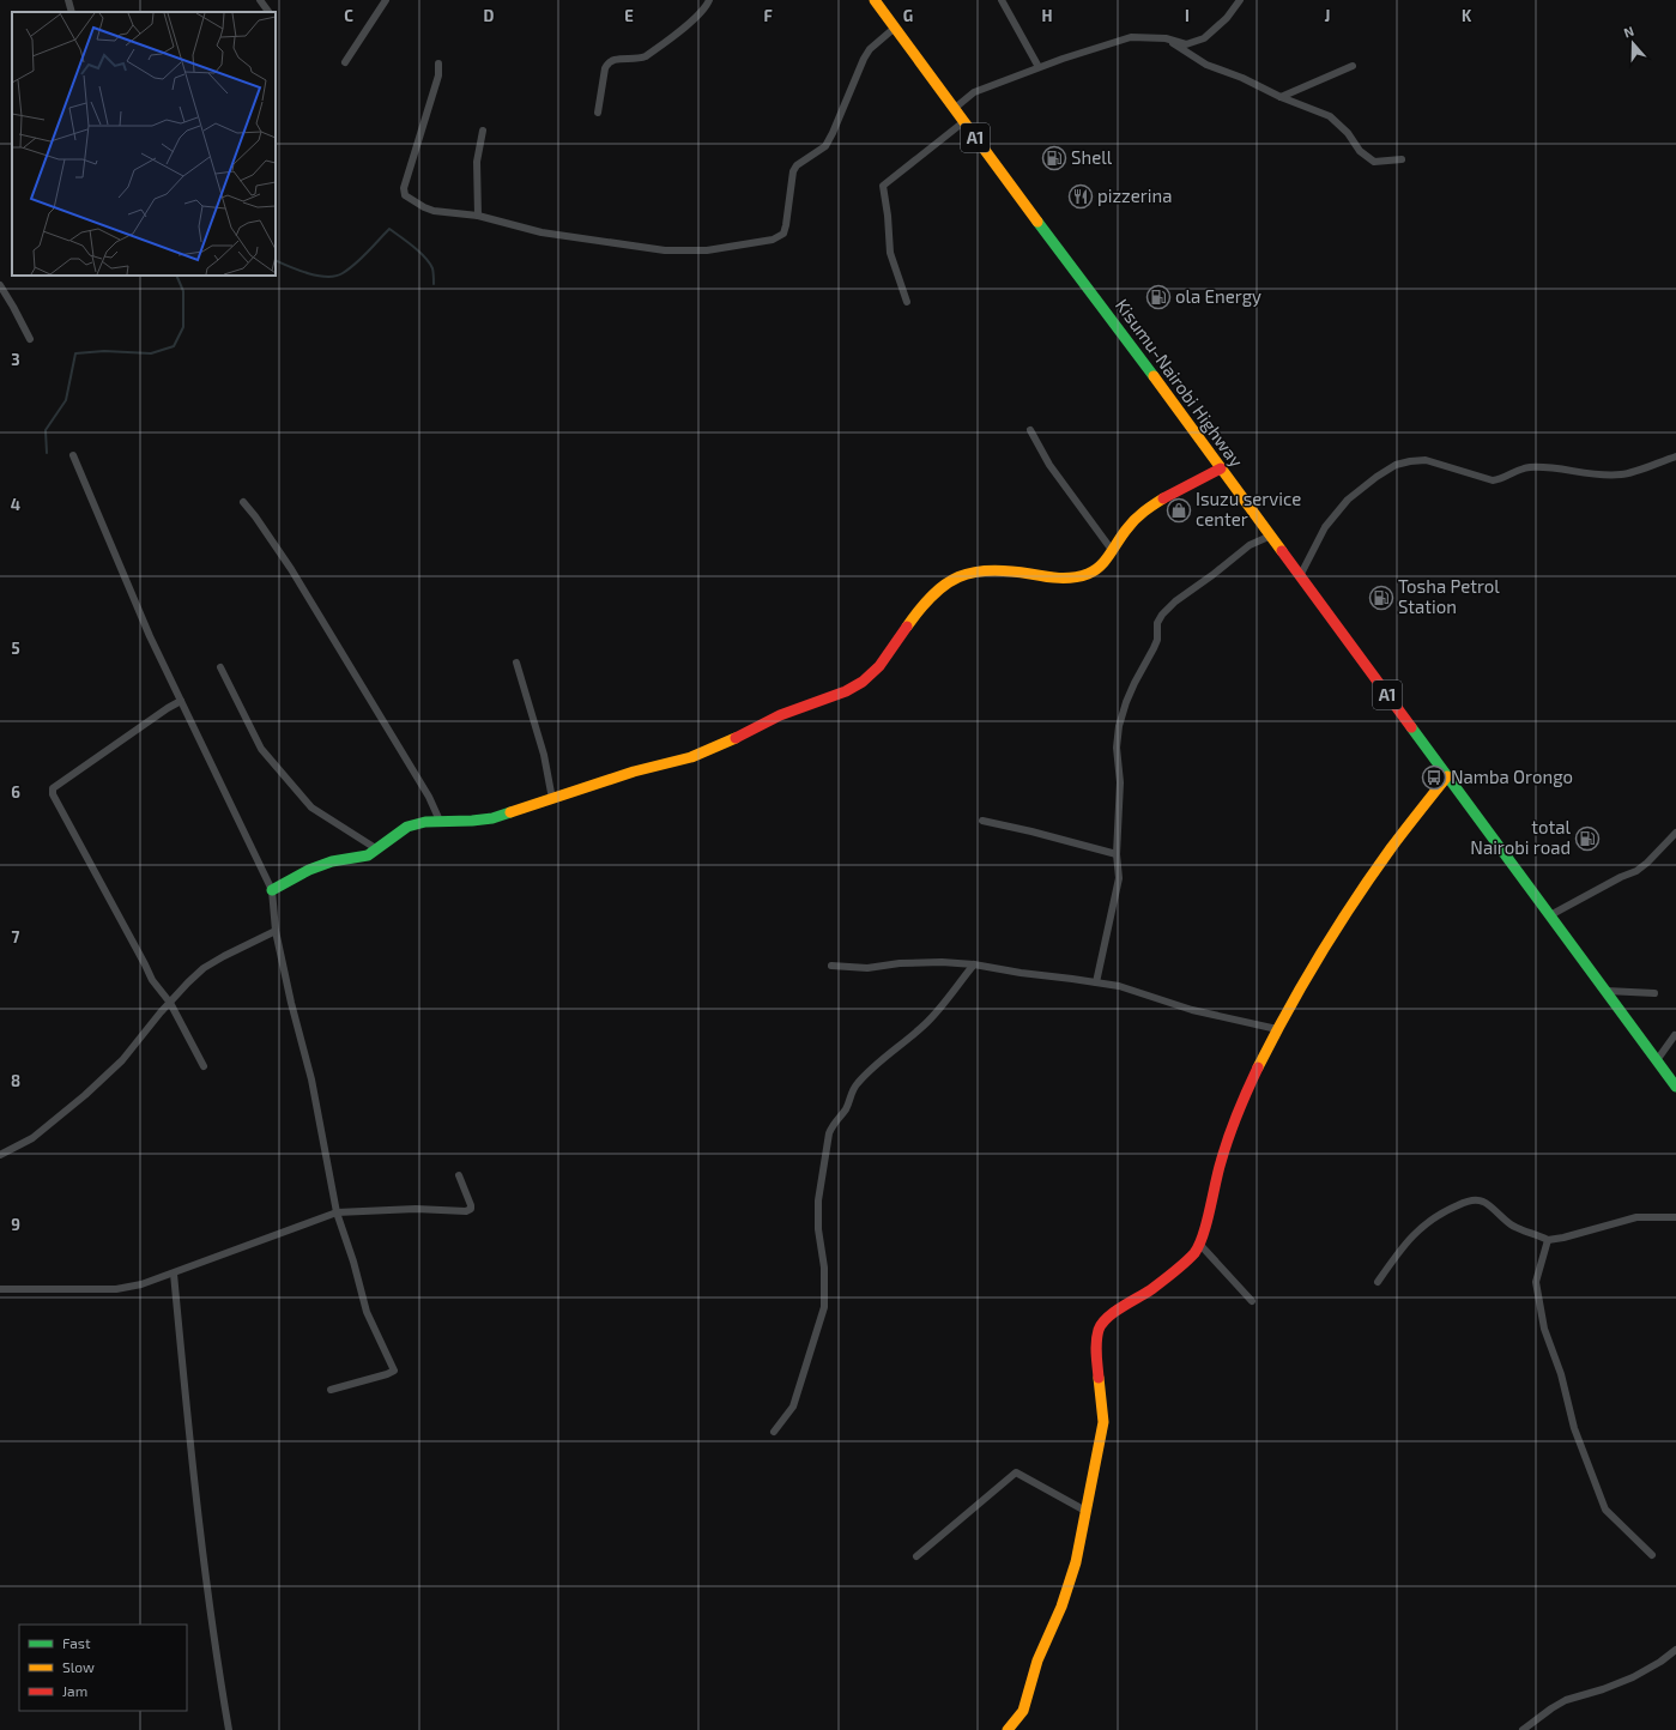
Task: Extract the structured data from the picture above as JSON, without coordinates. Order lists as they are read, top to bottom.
{
  "streets": {
    "main road": ["A1", "Kisumu-Nairobi Highway"]
  },
  "crossings": [
    ["A1", "Kisumu-Nairobi Highway"]
  ],
  "places": {
    "fuel station": [
      "Shell",
      "ola Energy",
      "Tosha Petrol Station",
      "total Nairobi road"
    ],
    "restaurant": ["pizzerina"],
    "shop": ["Isuzu service center"],
    "bus stop": ["Namba Orongo"]
  },
  "legend": ["Fast", "Slow", "Jam"],
  "north": "top",
  "grid": {
    "columns": [
      "C",
      "D",
      "E",
      "F",
      "G",
      "H",
      "I",
      "J",
      "K"
    ],
    "rows": [
      "3",
      "4",
      "5",
      "6",
      "7",
      "8",
      "9"
    ]
  }
}
